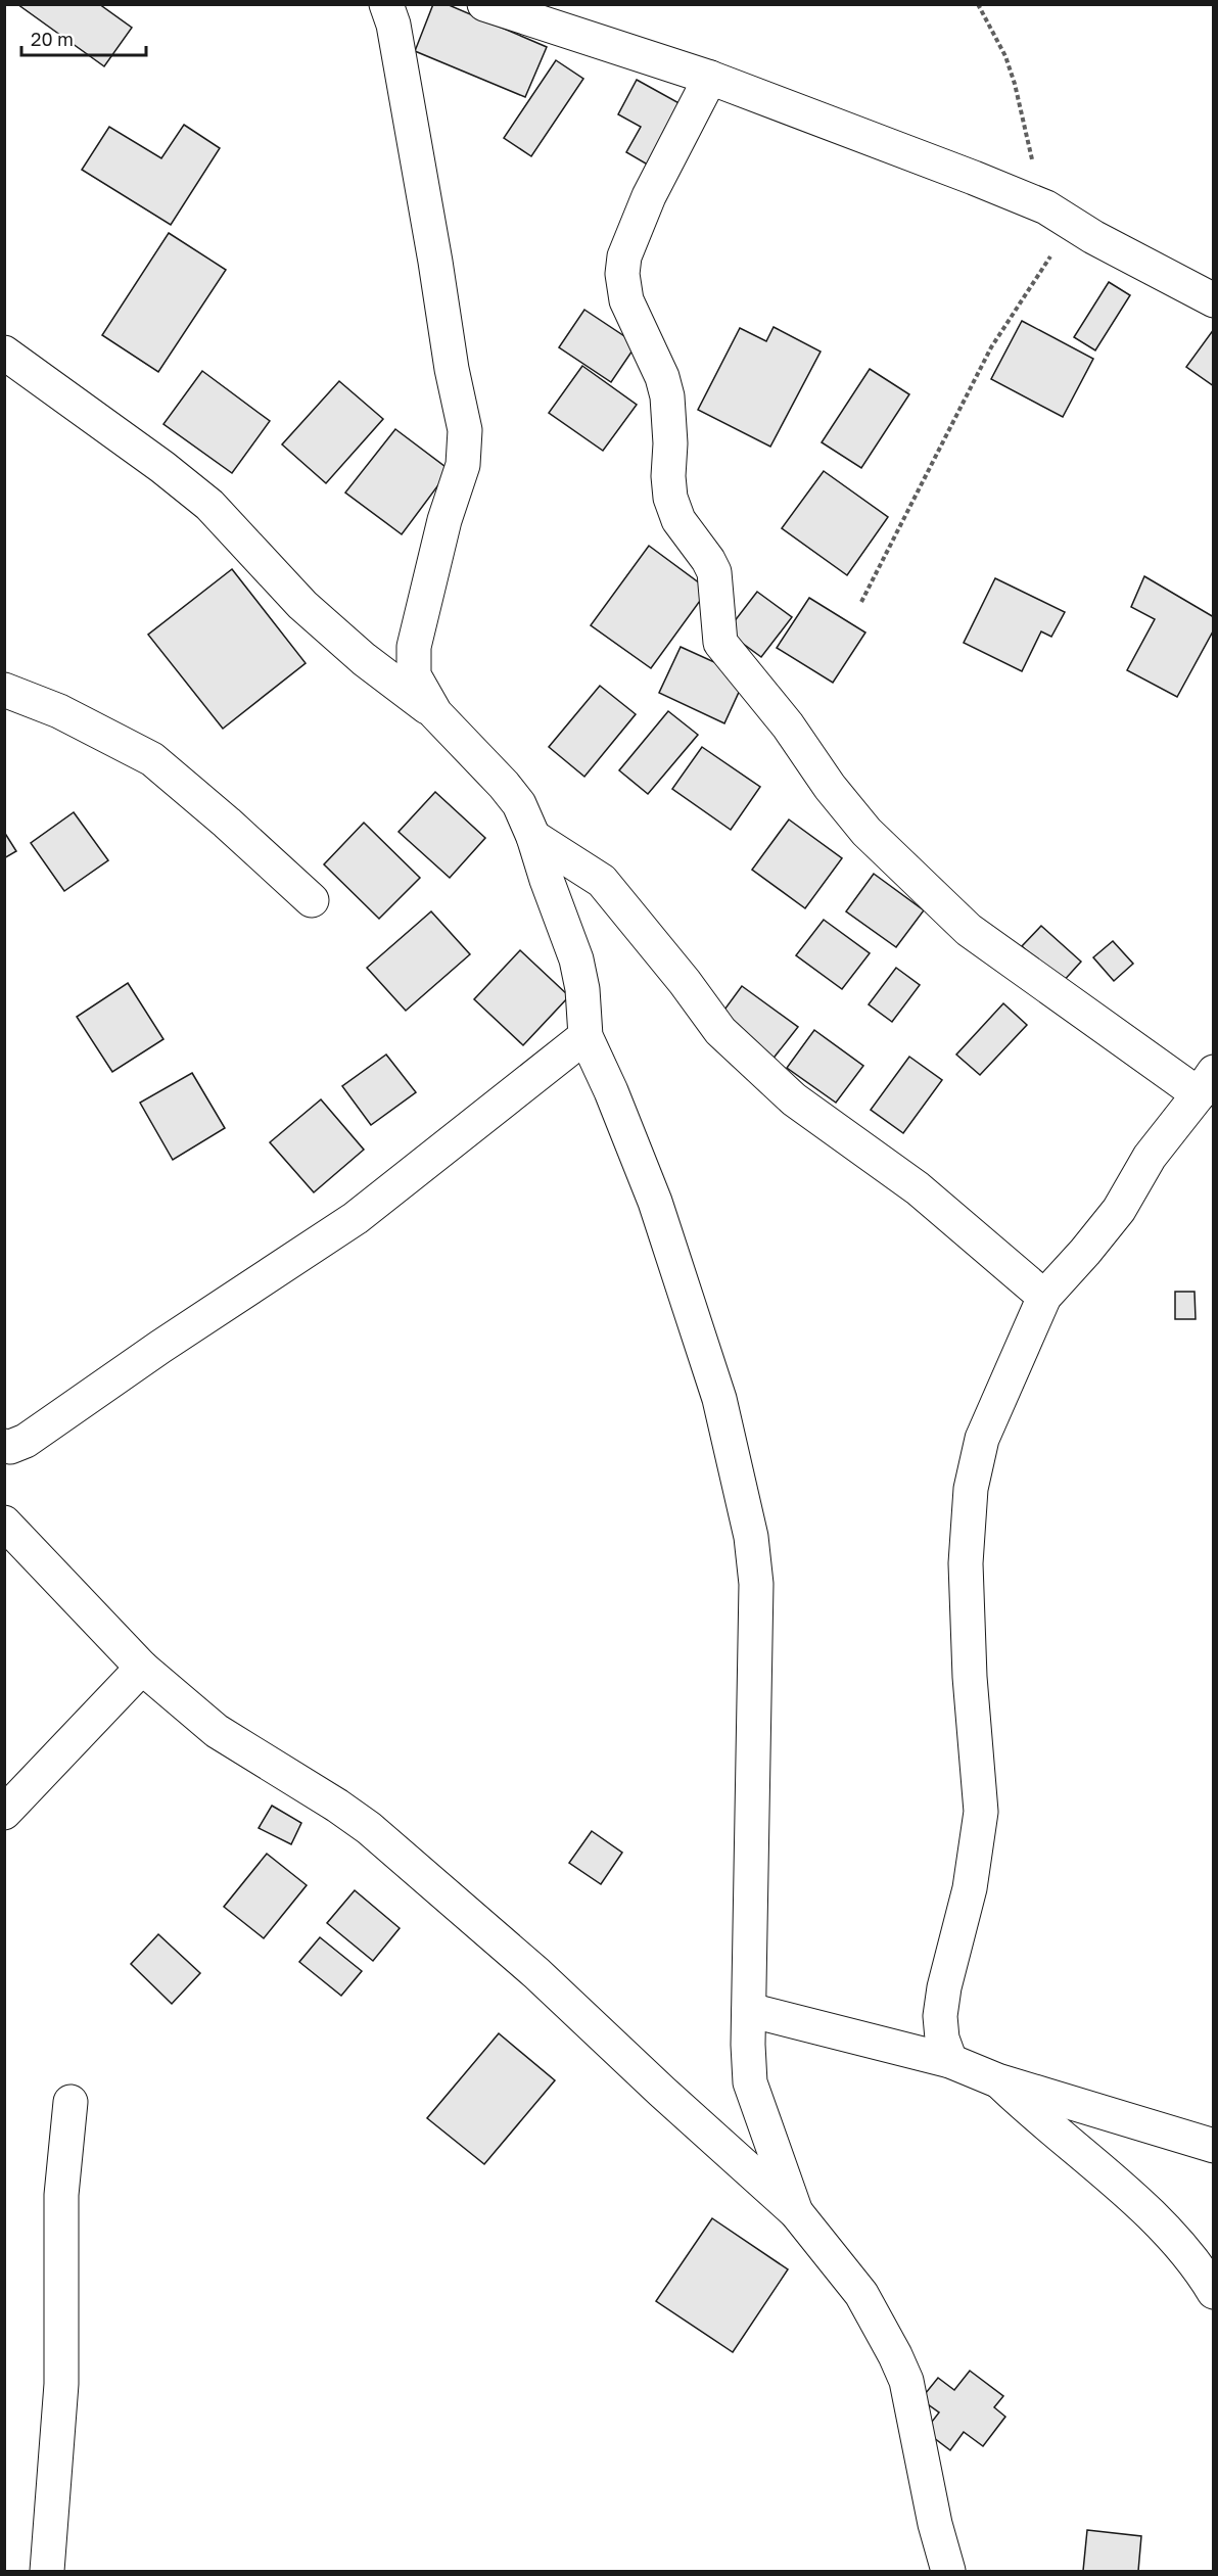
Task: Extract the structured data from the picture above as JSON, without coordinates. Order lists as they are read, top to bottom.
{
  "scale_bar": "20 m"
}
